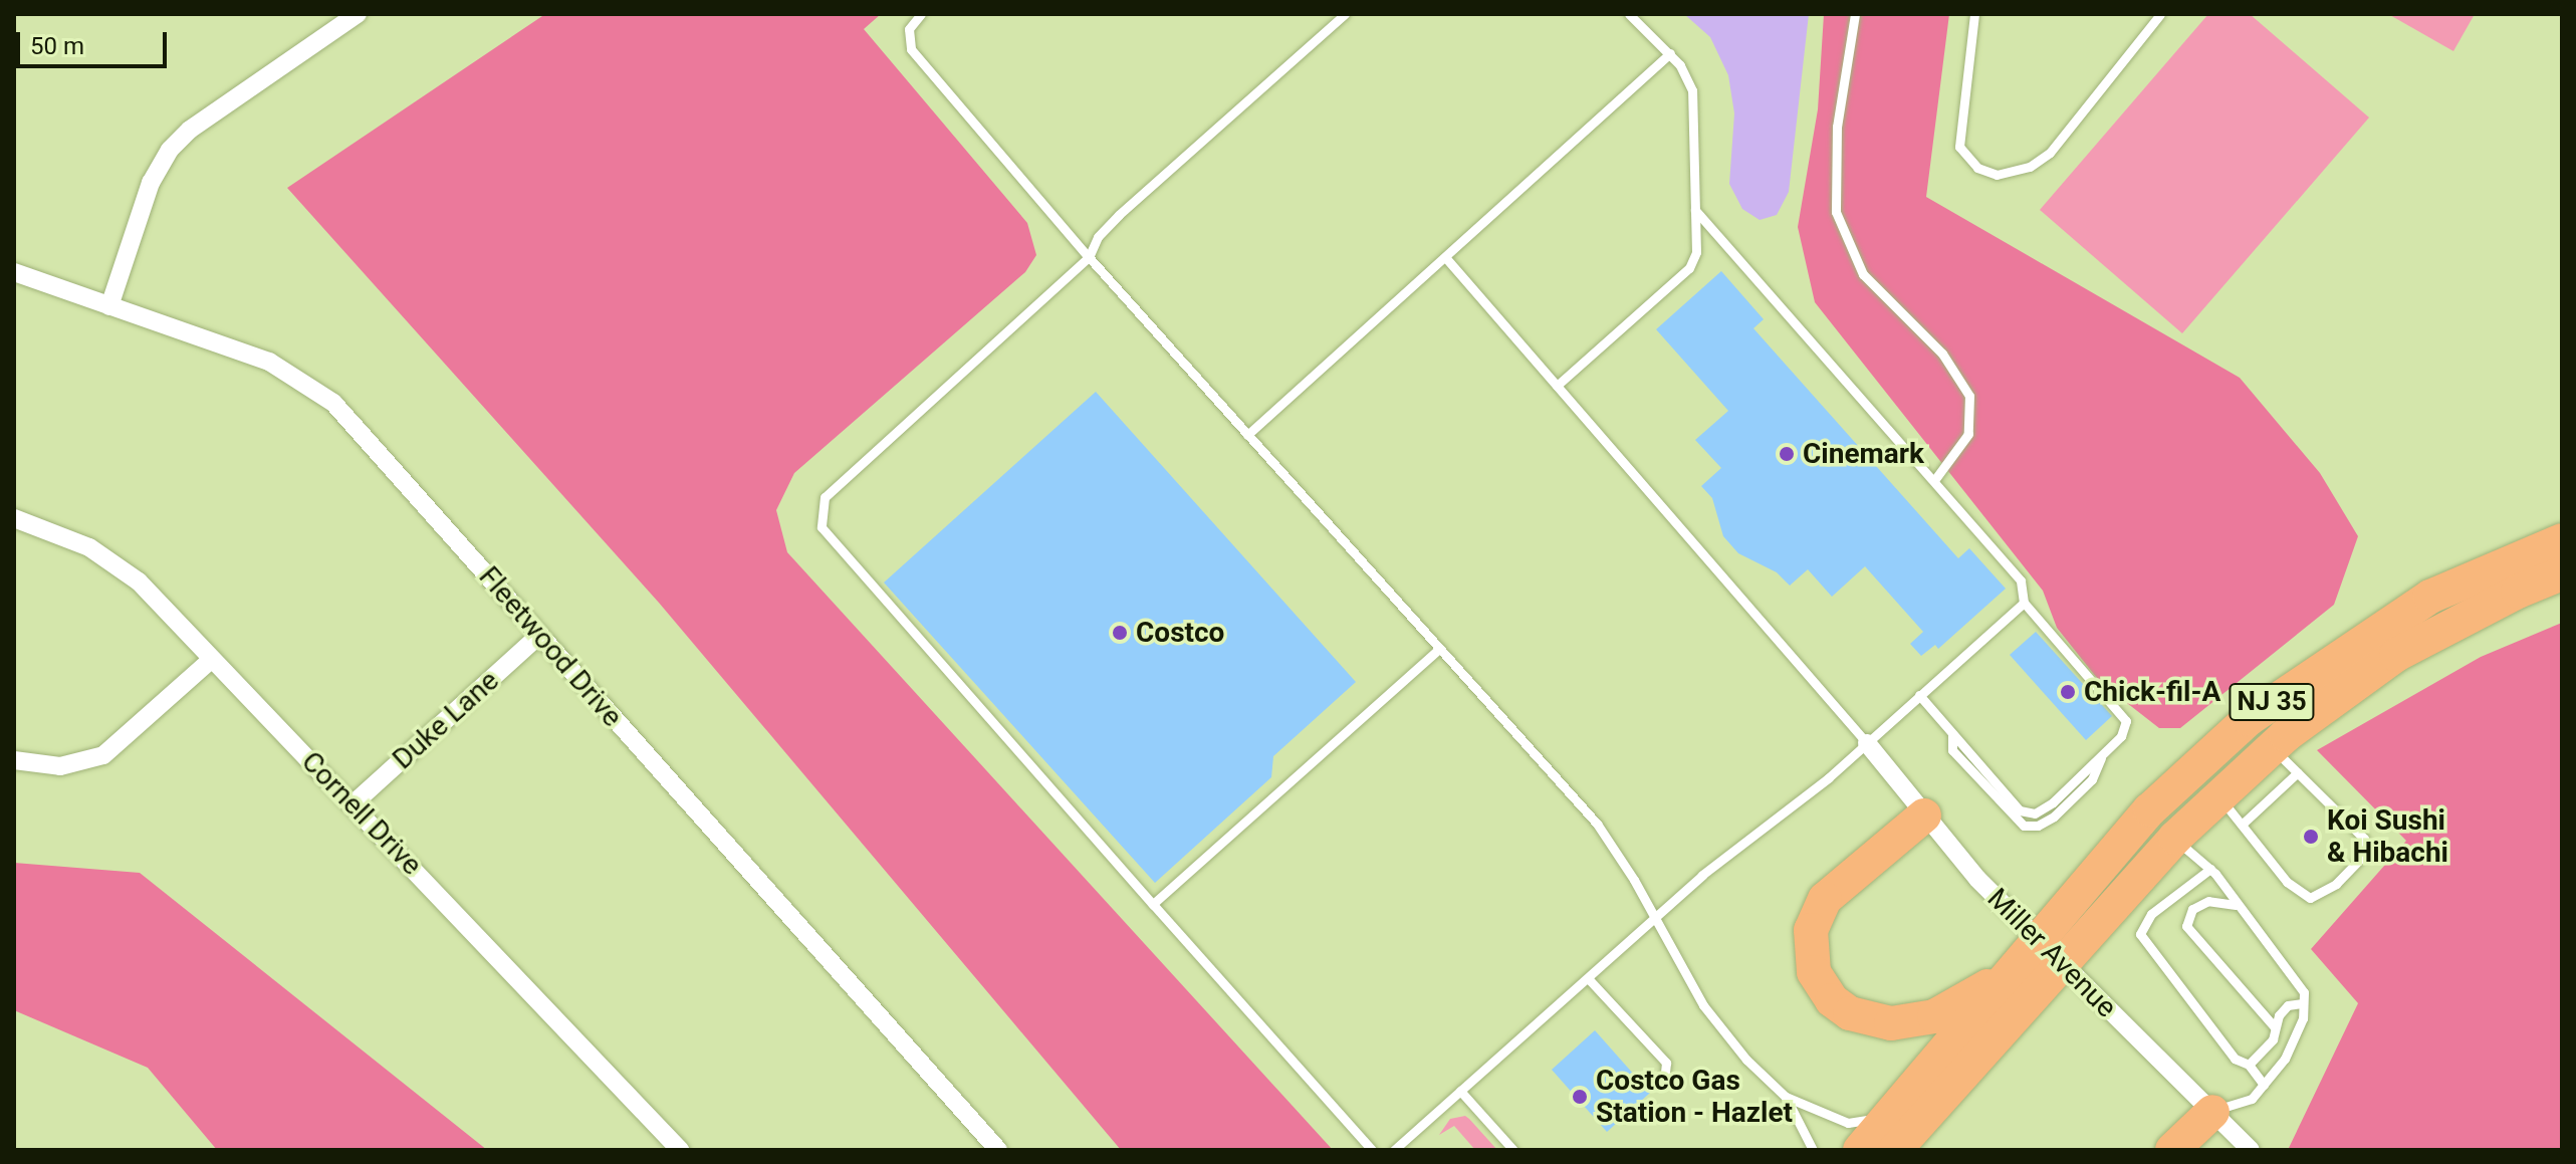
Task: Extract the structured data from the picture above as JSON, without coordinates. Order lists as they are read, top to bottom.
{
  "streets": {
    "highway": ["NJ 35"],
    "street": [
      "Fleetwood Drive",
      "Duke Lane",
      "Cornell Drive",
      "Miller Avenue"
    ]
  },
  "crossings": [
    ["Fleetwood Drive", "Duke Lane"],
    ["NJ 35", "Miller Avenue"],
    ["Duke Lane", "Cornell Drive"]
  ],
  "places": [
    "Cinemark",
    "Costco",
    "Chick-fil-A",
    "Koi Sushi & Hibachi",
    "Costco Gas Station - Hazlet"
  ],
  "scale_bar": "50 m"
}
